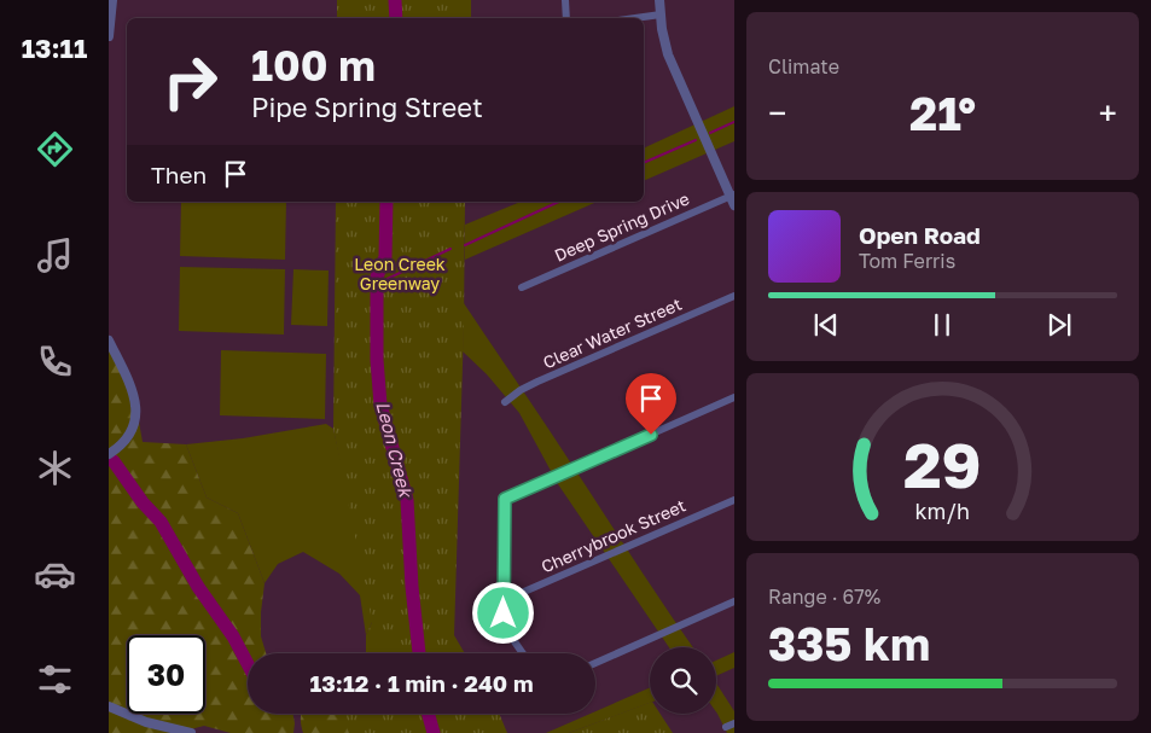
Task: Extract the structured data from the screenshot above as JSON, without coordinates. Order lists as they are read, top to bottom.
{
  "streets": {
    "street": ["Deep Spring Drive", "Clear Water Street", "Cherrybrook Street"]
  },
  "water": ["Leon Creek"],
  "parks": ["Leon Creek Greenway"],
  "page": {
    "tabs": "13:11",
    "tile": [
      "Climate",
      ["Range · 67%", "335 km"]
    ],
    "turn": ["100 m", "Pipe Spring Street"],
    "heat": ["−", "21°", "+"],
    "then": "Then",
    "song": ["Open Road", "Tom Ferris"],
    "limit": "30",
    "trip": "13:12 · 1 min · 240 m",
    "gauge": ["29", "km/h"]
  }
}
